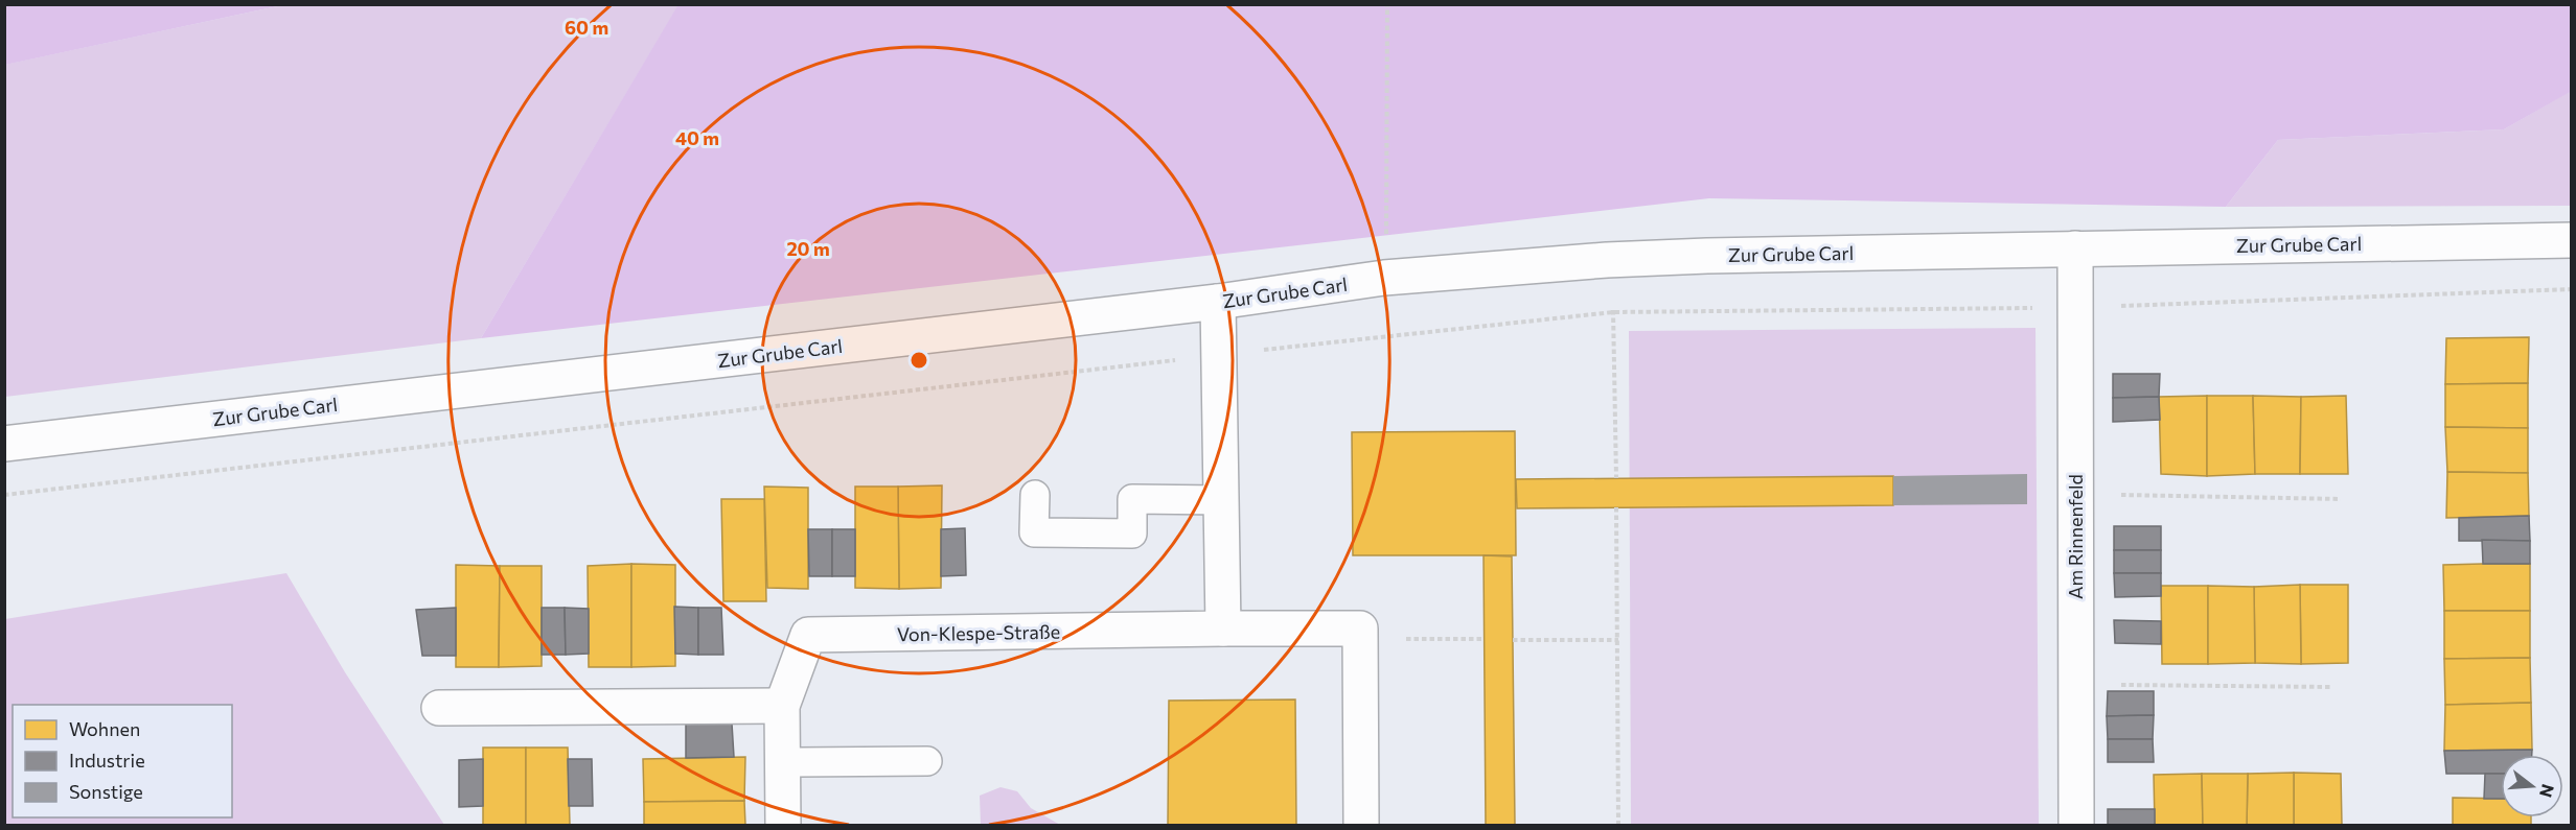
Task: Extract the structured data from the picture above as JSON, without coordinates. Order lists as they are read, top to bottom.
{
  "streets": {
    "street": ["Zur Grube Carl", "Am Rinnenfeld", "Von-Klespe-Straße"]
  },
  "crossings": [
    ["Zur Grube Carl", "Am Rinnenfeld"]
  ],
  "legend": ["Wohnen", "Industrie", "Sonstige"],
  "north": "right",
  "rings": ["60 m", "40 m", "20 m"]
}
